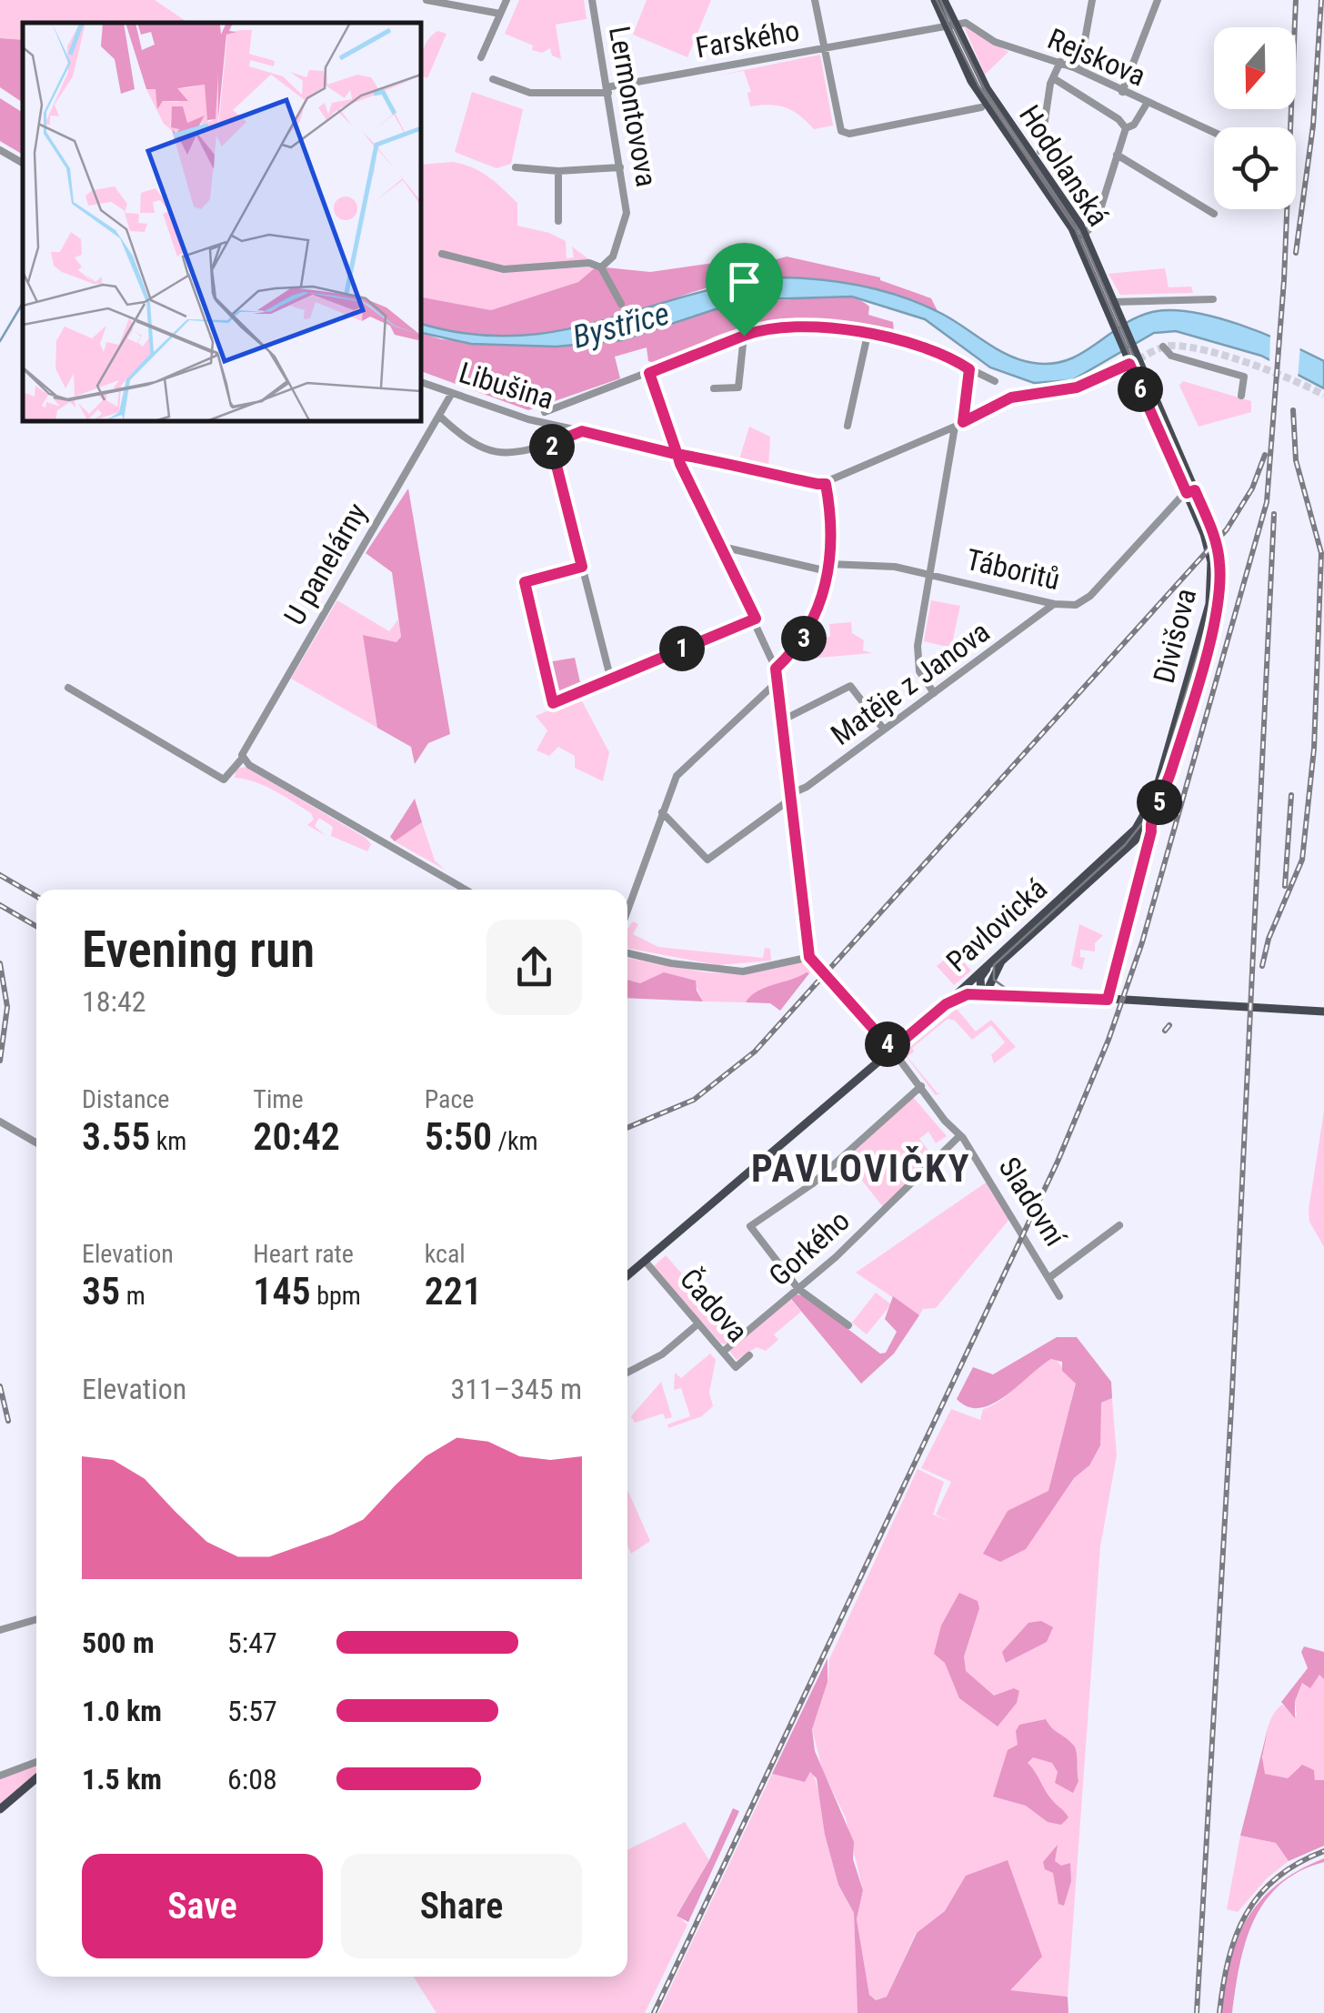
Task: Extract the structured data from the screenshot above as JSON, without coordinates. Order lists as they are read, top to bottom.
{
  "streets": {
    "main road": ["Divišova", "Pavlovická"],
    "street": [
      "Farského",
      "Rejskova",
      "Lermontovova",
      "Libušina",
      "U panelárny",
      "Táboritů",
      "Matěje z Janova",
      "Sladovní",
      "Gorkého",
      "Čadova"
    ]
  },
  "crossings": [
    ["Farského", "Rejskova"],
    ["Farského", "Lermontovova"],
    ["Libušina", "U panelárny"],
    ["Táboritů", "Divišova"],
    ["Táboritů", "Matěje z Janova"],
    ["Divišova", "Pavlovická"],
    ["Pavlovická", "Sladovní"],
    ["Pavlovická", "Čadova"],
    ["Sladovní", "Gorkého"],
    ["Gorkého", "Čadova"]
  ],
  "districts": ["PAVLOVIČKY"],
  "water": ["Bystřice"],
  "north": "bottom",
  "page": {
    "pins": [
      "6",
      "2",
      "3",
      "1",
      "5",
      "4"
    ],
    "heading": ["Evening run", "18:42"],
    "stats": [
      ["Distance", "3.55 km"],
      ["Time", "20:42"],
      ["Pace", "5:50 /km"],
      ["Elevation", "35 m"],
      ["Heart rate", "145 bpm"],
      ["kcal", "221"]
    ],
    "chart": ["Elevation", "311–345 m"],
    "list": [
      {
        "name": "500 m",
        "note": "5:47"
      },
      {
        "name": "1.0 km",
        "note": "5:57"
      },
      {
        "name": "1.5 km",
        "note": "6:08"
      }
    ],
    "buttons": ["Save", "Share"]
  }
}
